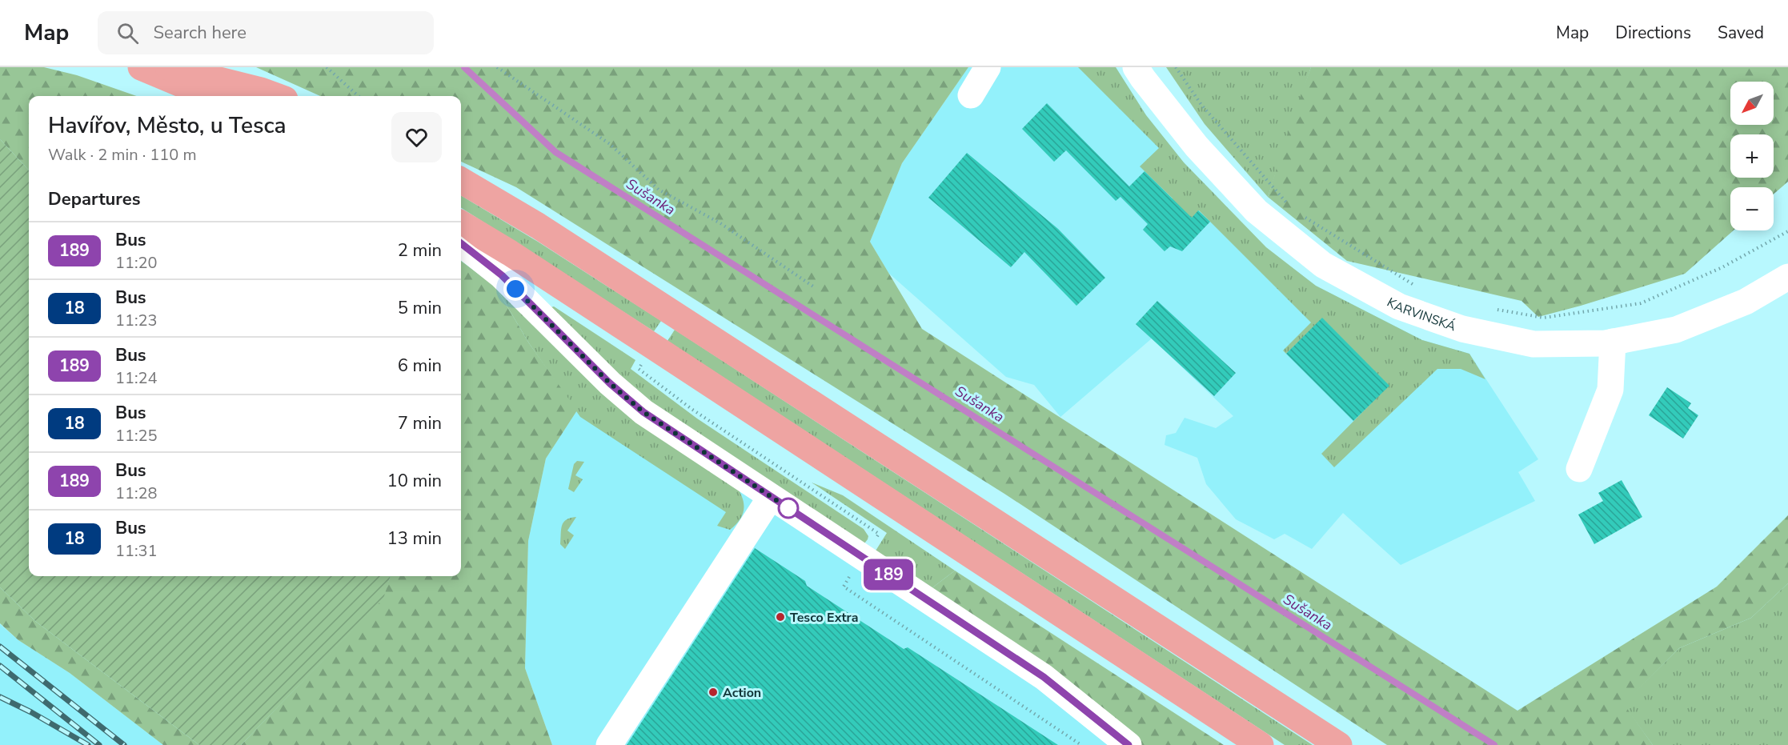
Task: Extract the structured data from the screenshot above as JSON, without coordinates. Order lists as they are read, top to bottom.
{
  "streets": {
    "street": ["KARVINSKÁ"]
  },
  "water": ["Sušanka"],
  "places": ["Tesco Extra", "Action"],
  "lines": ["bus line 189"],
  "north": "bottom left",
  "page": {
    "header": "Map",
    "search": "Search here",
    "nav": ["Map", "Directions", "Saved"],
    "on_map": "189",
    "map_buttons": ["+", "−"],
    "heading": [
      ["Havířov, Město, u Tesca", "Walk · 2 min · 110 m"],
      "Departures"
    ],
    "list": [
      {
        "mark": "189",
        "name": "Bus",
        "note": "11:20",
        "value": "2 min"
      },
      {
        "mark": "18",
        "name": "Bus",
        "note": "11:23",
        "value": "5 min"
      },
      {
        "mark": "189",
        "name": "Bus",
        "note": "11:24",
        "value": "6 min"
      },
      {
        "mark": "18",
        "name": "Bus",
        "note": "11:25",
        "value": "7 min"
      },
      {
        "mark": "189",
        "name": "Bus",
        "note": "11:28",
        "value": "10 min"
      },
      {
        "mark": "18",
        "name": "Bus",
        "note": "11:31",
        "value": "13 min"
      }
    ]
  }
}
